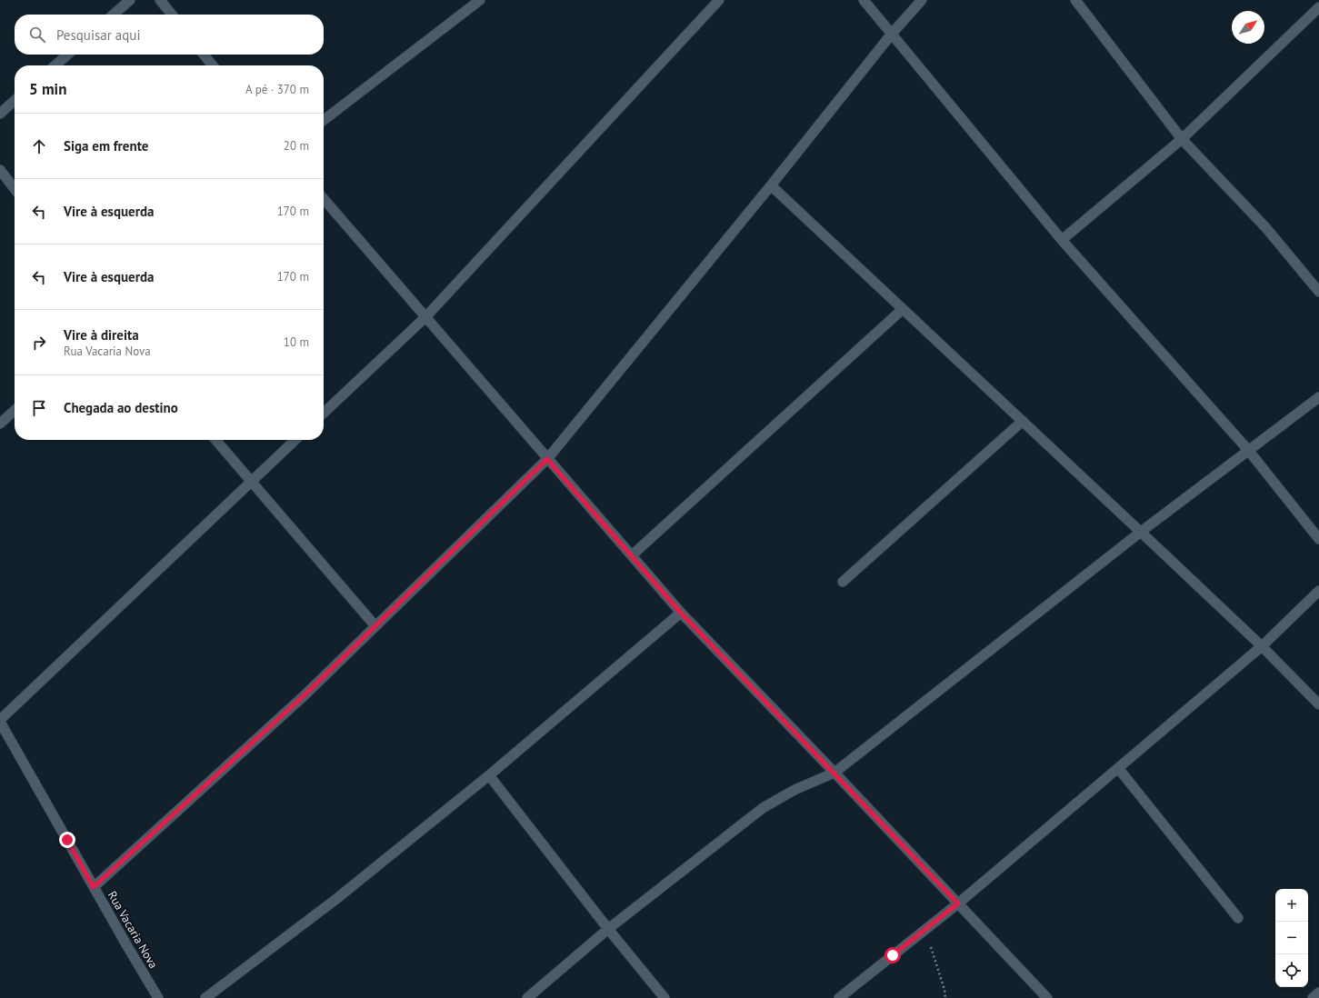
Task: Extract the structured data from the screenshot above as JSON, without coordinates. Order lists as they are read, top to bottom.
{
  "streets": {
    "street": ["Rua Vacaria Nova"]
  },
  "north": "top right",
  "page": {
    "search": "Pesquisar aqui",
    "heading": ["5 min", "A pé · 370 m"],
    "list": [
      ["Siga em frente", "20 m"],
      ["Vire à esquerda", "170 m"],
      ["Vire à esquerda", "170 m"],
      ["Vire à direita", "Rua Vacaria Nova", "10 m"],
      "Chegada ao destino"
    ],
    "map_buttons": ["+", "−"]
  }
}
